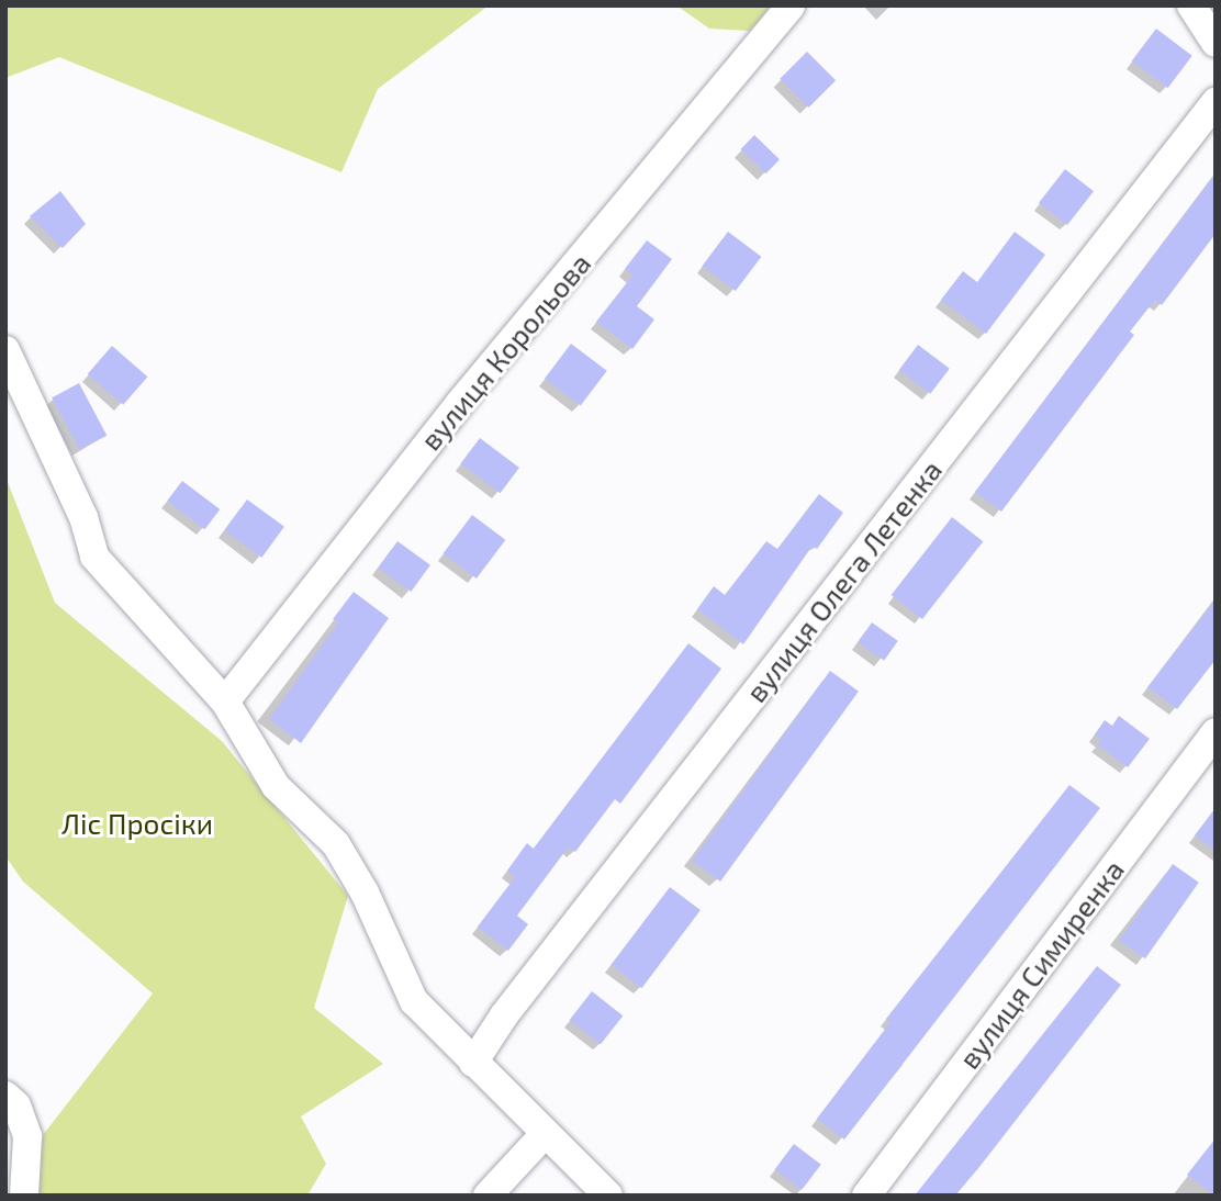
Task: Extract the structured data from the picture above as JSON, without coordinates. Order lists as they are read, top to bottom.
{
  "streets": {
    "street": ["вулиця Корольова", "вулиця Олега Летенка", "вулиця Симиренка"]
  },
  "parks": ["Ліс Просіки"]
}
